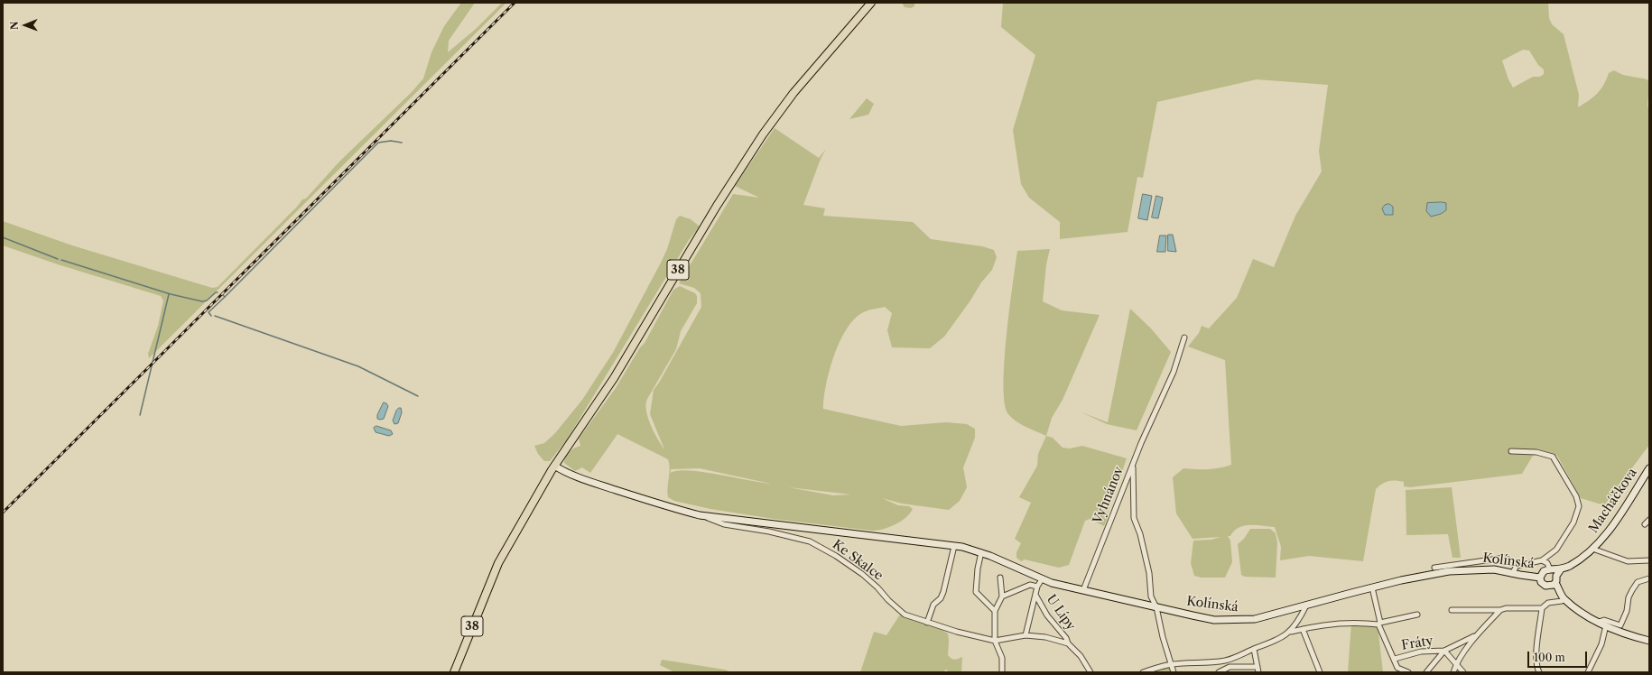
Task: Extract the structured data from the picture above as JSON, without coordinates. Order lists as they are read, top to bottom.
{
  "streets": {
    "main road": ["38"],
    "street": [
      "Vyhnánov",
      "Macháčkova",
      "Ke Skalce",
      "Kolínská",
      "U Lípy",
      "Fráty"
    ]
  },
  "crossings": [
    ["38", "Kolínská"],
    ["Vyhnánov", "Kolínská"],
    ["Ke Skalce", "Kolínská"],
    ["Kolínská", "U Lípy"],
    ["Kolínská", "Fráty"]
  ],
  "scale_bar": "100 m",
  "north": "left"
}
